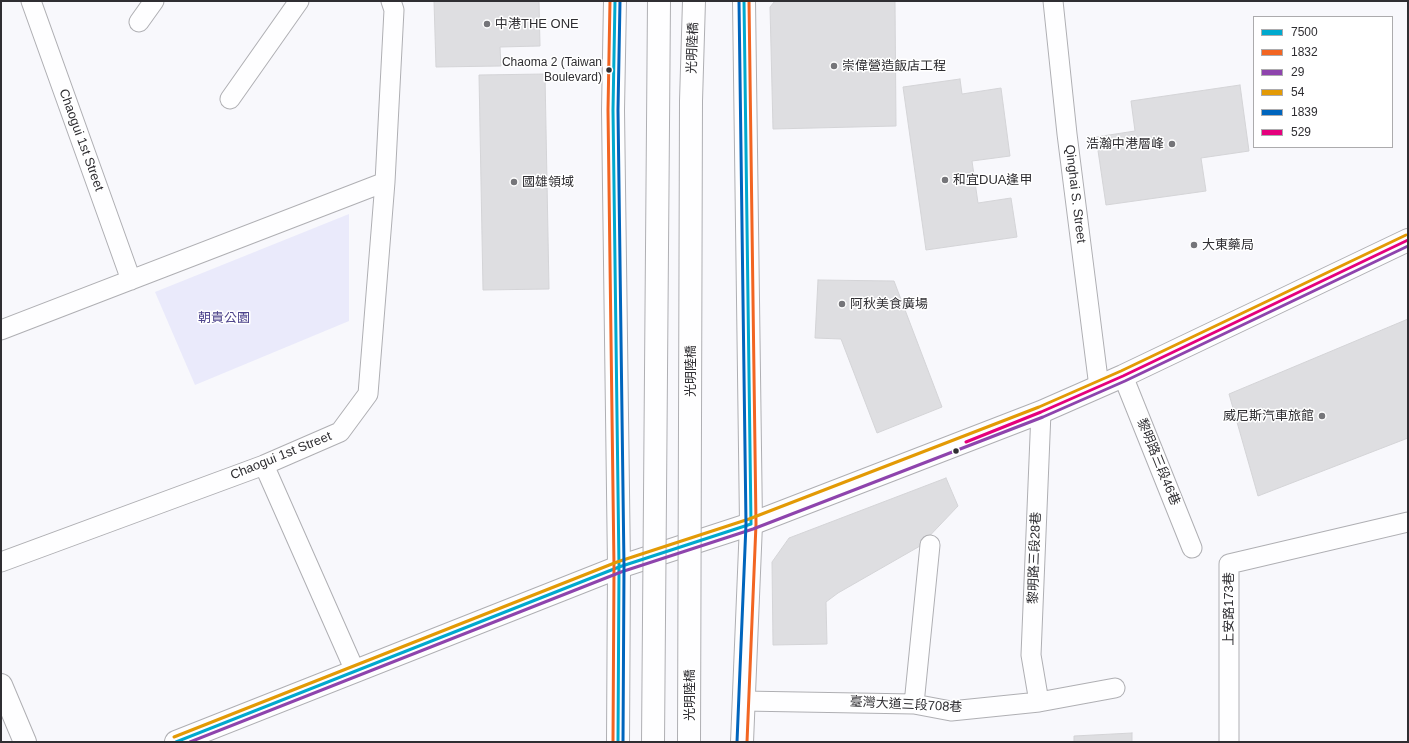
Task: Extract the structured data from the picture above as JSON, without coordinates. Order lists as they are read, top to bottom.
{
  "streets": {
    "main road": ["光明陸橋"],
    "street": [
      "Chaogui 1st Street",
      "Qinghai S. Street",
      "黎明路三段46巷",
      "黎明路三段28巷",
      "上安路173巷",
      "臺灣大道三段708巷"
    ]
  },
  "crossings": [
    ["黎明路三段28巷", "臺灣大道三段708巷"]
  ],
  "parks": ["朝貴公園"],
  "places": [
    "中港THE ONE",
    "崇偉營造飯店工程",
    "Chaoma 2 (Taiwan Boulevard)",
    "浩瀚中港層峰",
    "和宜DUA逢甲",
    "國雄領域",
    "大東藥局",
    "阿秋美食廣場",
    "威尼斯汽車旅館"
  ],
  "lines": [
    "transit line 7500",
    "transit line 1832",
    "transit line 1839",
    "transit line 54",
    "transit line 529",
    "transit line 29"
  ],
  "legend": [
    "7500",
    "1832",
    "29",
    "54",
    "1839",
    "529"
  ]
}
